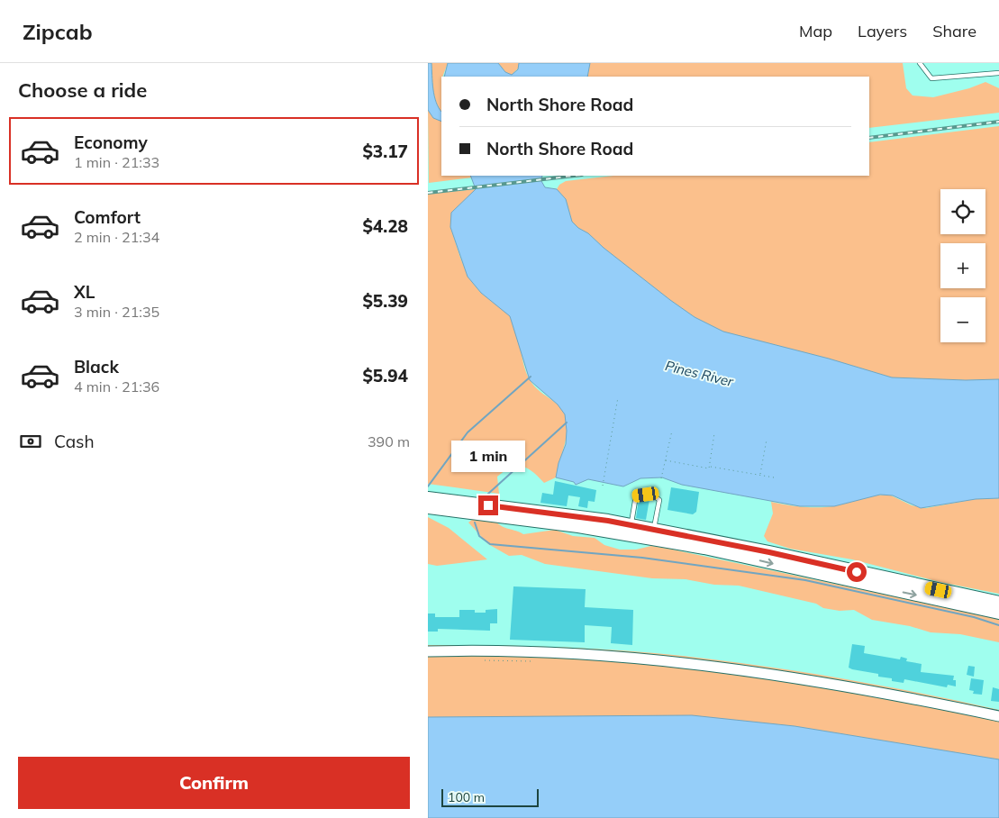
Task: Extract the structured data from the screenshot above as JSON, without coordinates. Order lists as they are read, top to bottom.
{
  "water": ["Pines River"],
  "scale_bar": "100 m",
  "page": {
    "header": "Zipcab",
    "nav": ["Map", "Layers", "Share"],
    "heading": "Choose a ride",
    "banner": ["North Shore Road", "North Shore Road"],
    "list": [
      {
        "name": "Economy",
        "note": "1 min · 21:33",
        "value": "$3.17"
      },
      {
        "name": "Comfort",
        "note": "2 min · 21:34",
        "value": "$4.28"
      },
      {
        "name": "XL",
        "note": "3 min · 21:35",
        "value": "$5.39"
      },
      {
        "name": "Black",
        "note": "4 min · 21:36",
        "value": "$5.94"
      }
    ],
    "map_buttons": ["+", "−"],
    "pay": ["Cash", "390 m"],
    "bubble": "1 min",
    "buttons": "Confirm",
    "scale": "100 m"
  }
}
